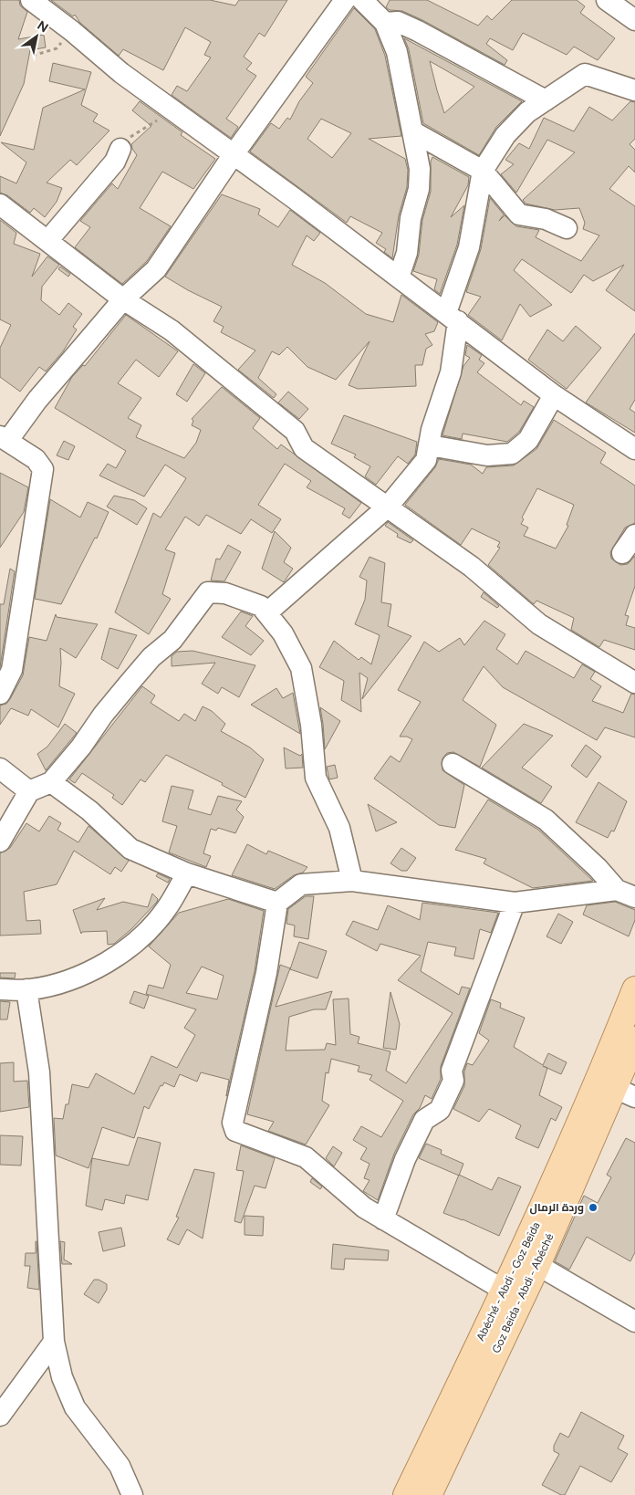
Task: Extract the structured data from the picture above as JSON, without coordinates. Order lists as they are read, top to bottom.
{
  "streets": {
    "main road": ["Abéché - Abdi - Goz Beïda", "Goz Beïda - Abdi - Abéché"]
  },
  "crossings": [
    ["Abéché - Abdi - Goz Beïda", "Goz Beïda - Abdi - Abéché"]
  ],
  "places": ["وردة الرمال"],
  "north": "top right"
}
